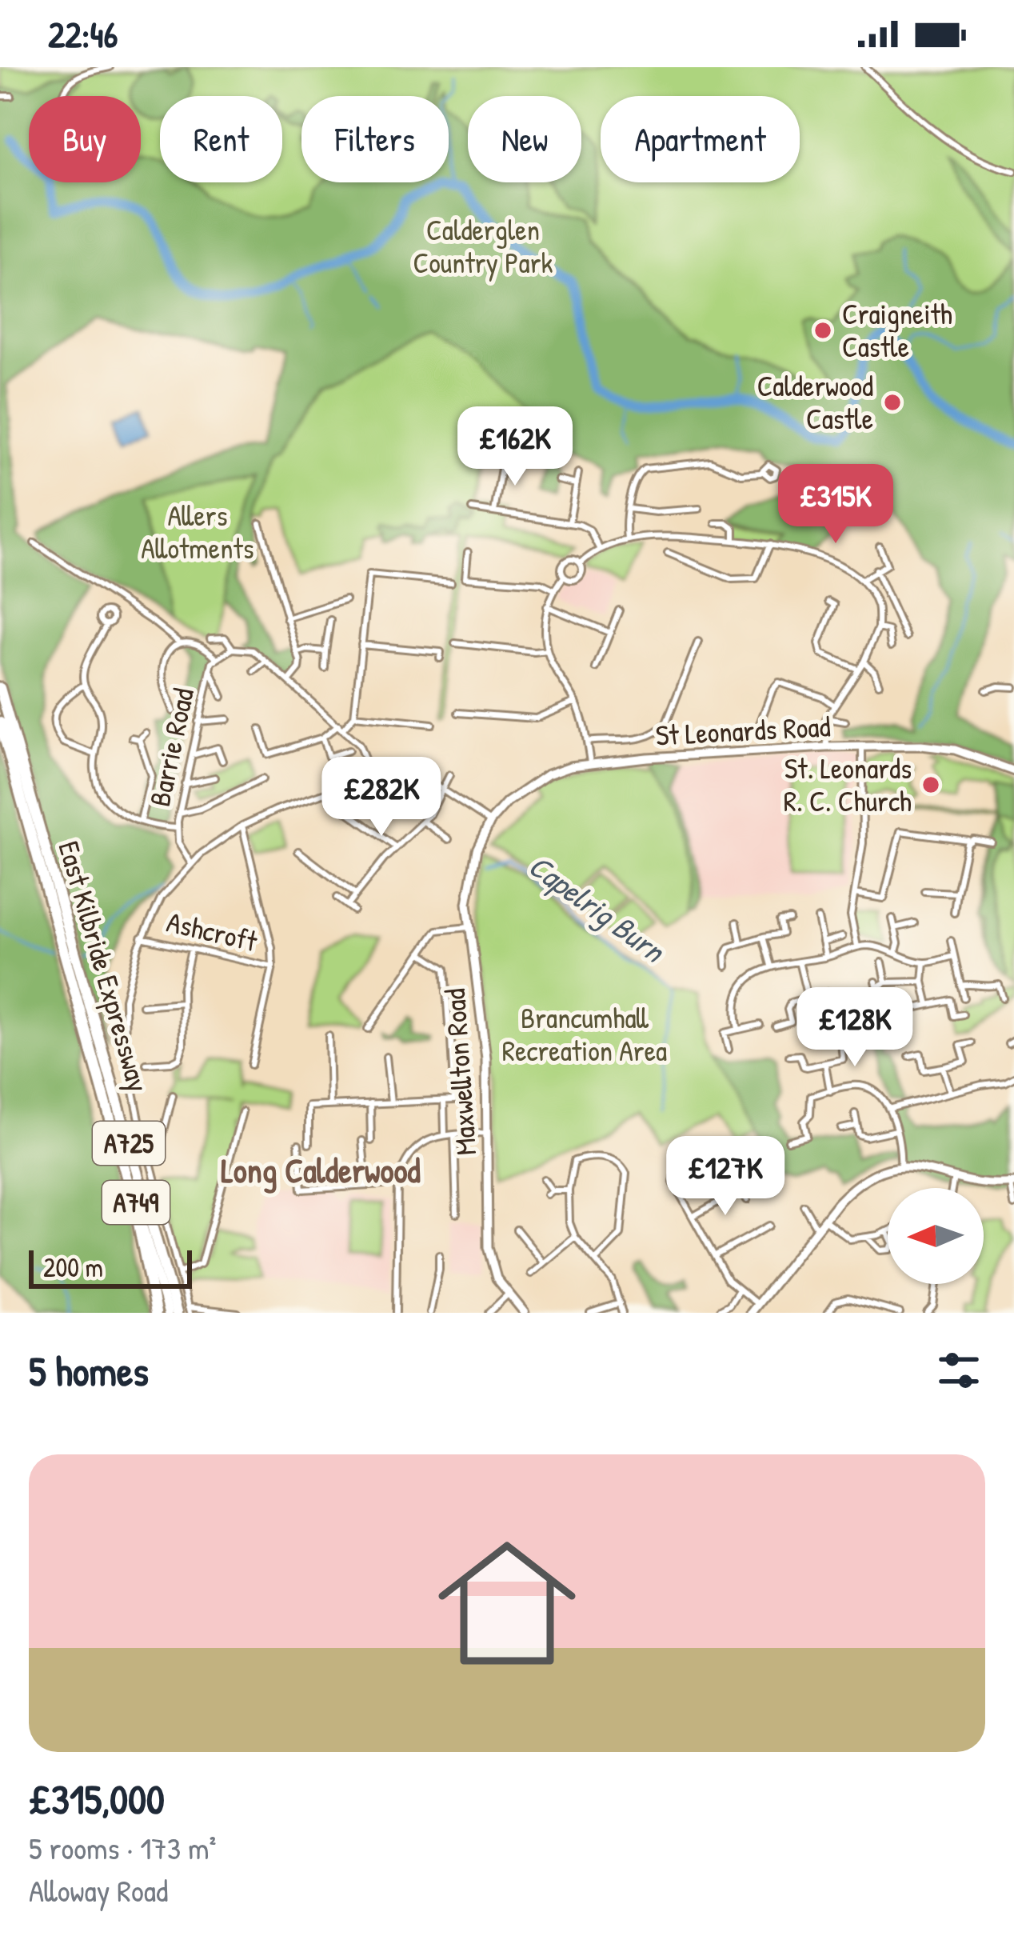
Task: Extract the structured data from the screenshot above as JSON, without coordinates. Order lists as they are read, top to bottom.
{
  "streets": {
    "highway": ["East Kilbride Expressway", "A725"],
    "main road": ["A749"],
    "street": [
      "St Leonards Road",
      "Barrie Road",
      "Ashcroft",
      "Maxwellton Road"
    ]
  },
  "crossings": [
    ["St Leonards Road", "Maxwellton Road"]
  ],
  "districts": ["Long Calderwood"],
  "water": ["Capelrig Burn"],
  "parks": ["Calderglen Country Park", "Allers Allotments", "Brancumhall Recreation Area"],
  "places": ["Craigneith Castle", "Calderwood Castle", "St. Leonards R. C. Church"],
  "scale_bar": "200 m",
  "north": "left",
  "page": {
    "status": "22:46",
    "chip": [
      "Buy",
      "Rent",
      "Filters",
      "New",
      "Apartment"
    ],
    "price": [
      "£162K",
      "£315K",
      "£282K",
      "£128K",
      "£127K"
    ],
    "scale": "200 m",
    "heading": "5 homes",
    "list": [
      {
        "name": "£315,000",
        "note": "5 rooms · 173 m² · Alloway Road"
      }
    ]
  }
}
